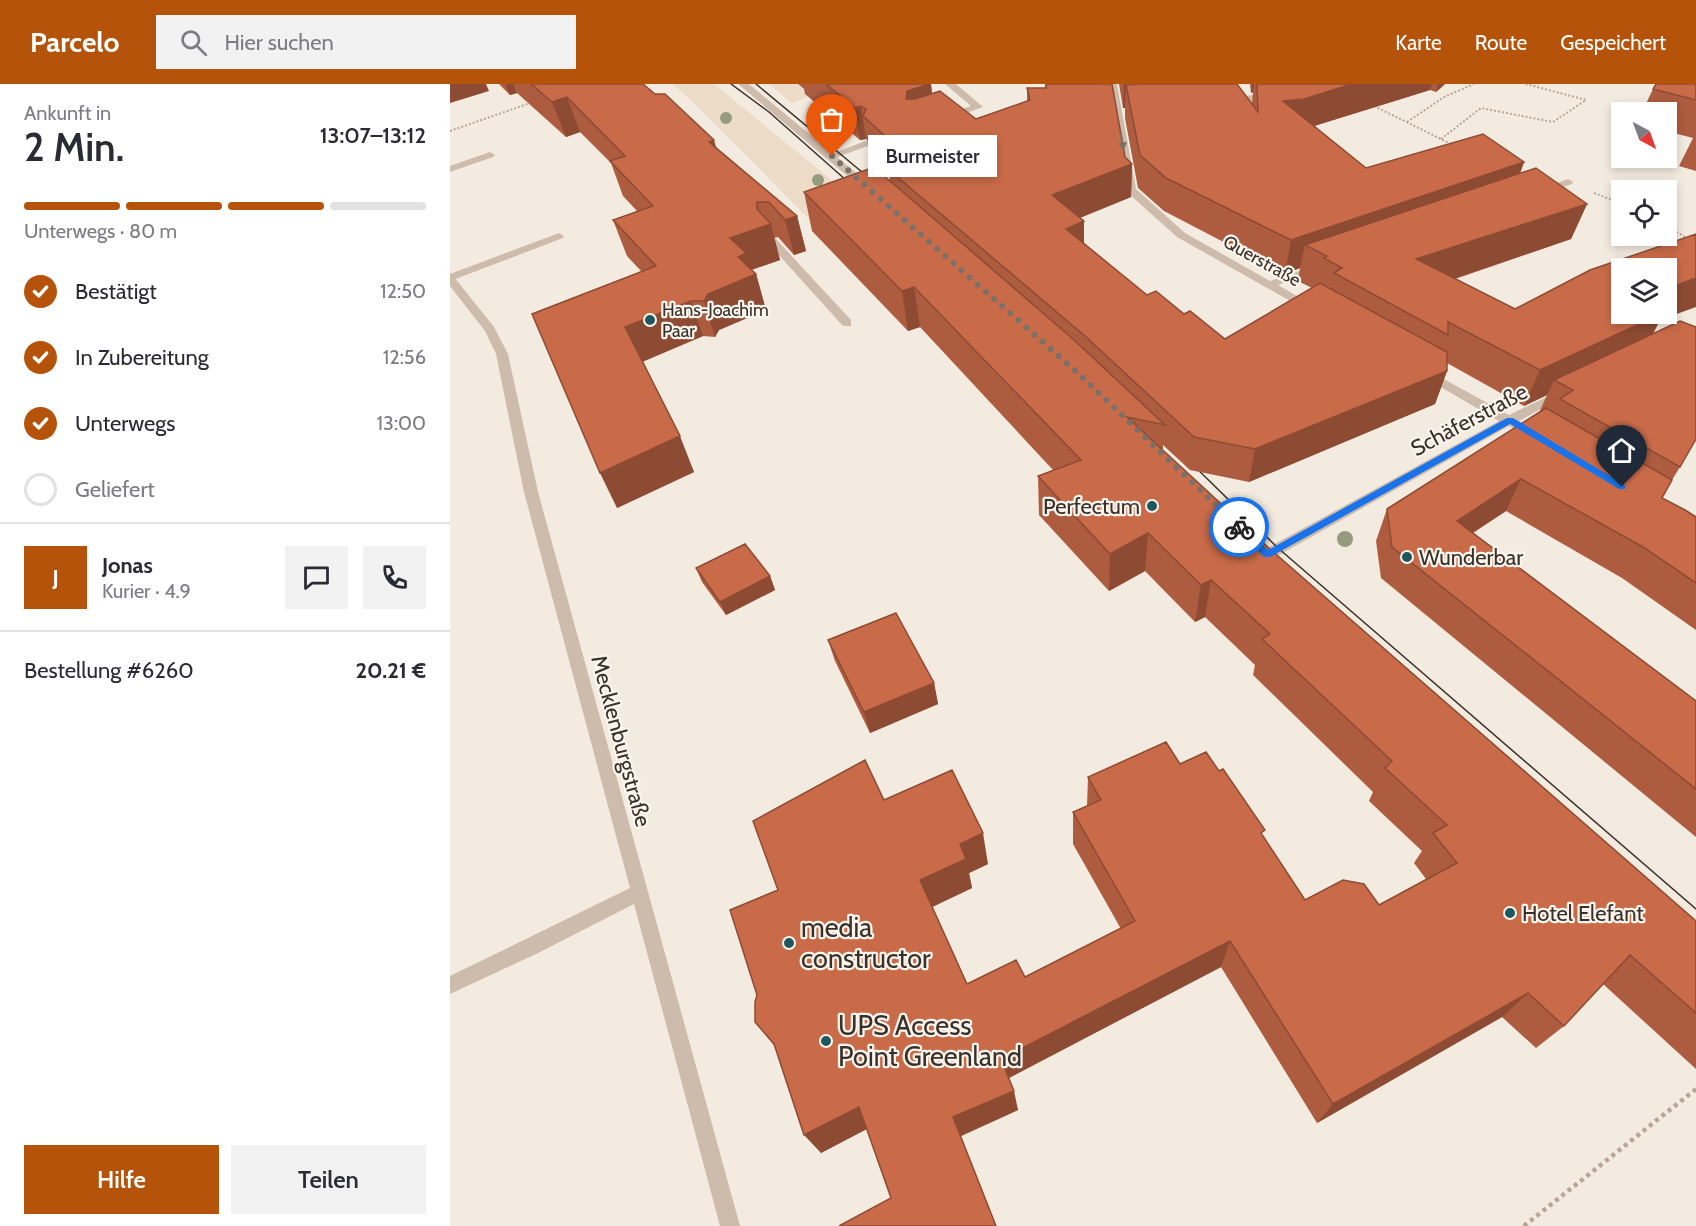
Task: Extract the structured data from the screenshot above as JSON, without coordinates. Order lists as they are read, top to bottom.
{
  "streets": {
    "street": ["Querstraße", "Schäferstraße", "Mecklenburgstraße"]
  },
  "one_way": ["Querstraße"],
  "places": [
    "Burmeister",
    "Hans-Joachim Paar",
    "Perfectum",
    "Wunderbar",
    "Hotel Elefant",
    "media constructor",
    "UPS Access Point Greenland"
  ],
  "north": "bottom right",
  "page": {
    "header": "Parcelo",
    "search": "Hier suchen",
    "nav": ["Karte", "Route", "Gespeichert"],
    "heading": ["2 Min.", "Ankunft in", "13:07–13:12"],
    "panel": [
      "Jonas",
      "Kurier · 4.9",
      "Bestellung #6260",
      "20.21 €"
    ],
    "bubble": "Burmeister",
    "bar": "Unterwegs · 80 m",
    "list": [
      ["Bestätigt", "12:50"],
      ["In Zubereitung", "12:56"],
      ["Unterwegs", "13:00"],
      "Geliefert"
    ],
    "round": "J",
    "buttons": ["Hilfe", "Teilen"]
  }
}
